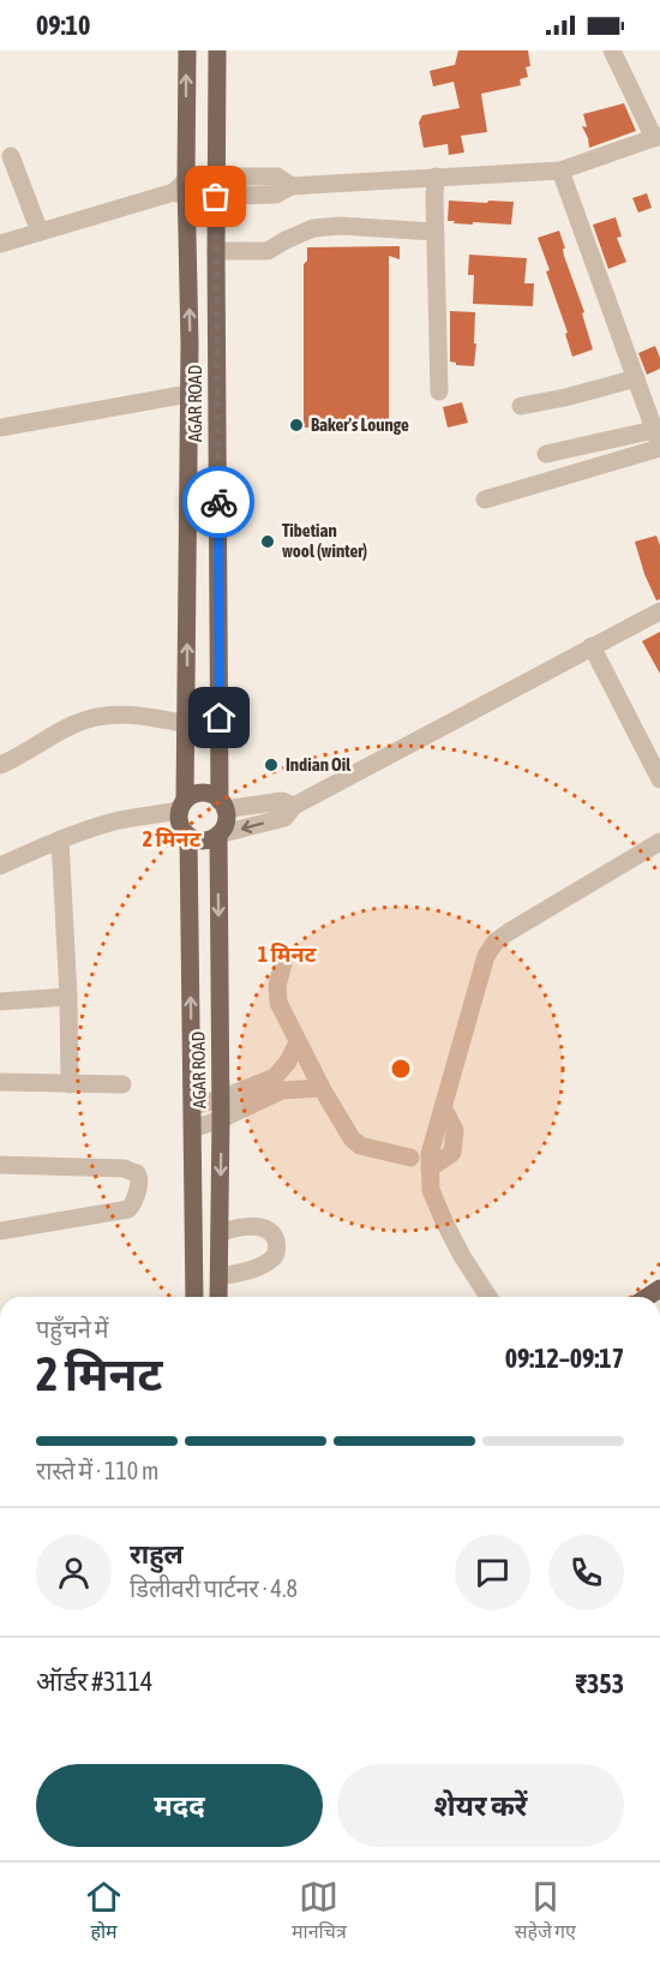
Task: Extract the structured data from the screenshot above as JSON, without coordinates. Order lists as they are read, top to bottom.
{
  "streets": {
    "main road": ["AGAR ROAD"]
  },
  "places": ["Baker's Lounge", "Tibetian wool (winter)", "Indian Oil"],
  "page": {
    "status": "09:10",
    "heading": ["2 मिनट", "पहुँचने में", "09:12–09:17"],
    "panel": [
      "राहुल",
      "डिलीवरी पार्टनर · 4.8",
      "ऑर्डर #3114",
      "₹353"
    ],
    "bar": "रास्ते में · 110 m",
    "buttons": ["मदद", "शेयर करें"],
    "tabs": ["होम", "मानचित्र", "सहेजे गए"]
  },
  "rings": ["2 मिनट", "1 मिनट"]
}
